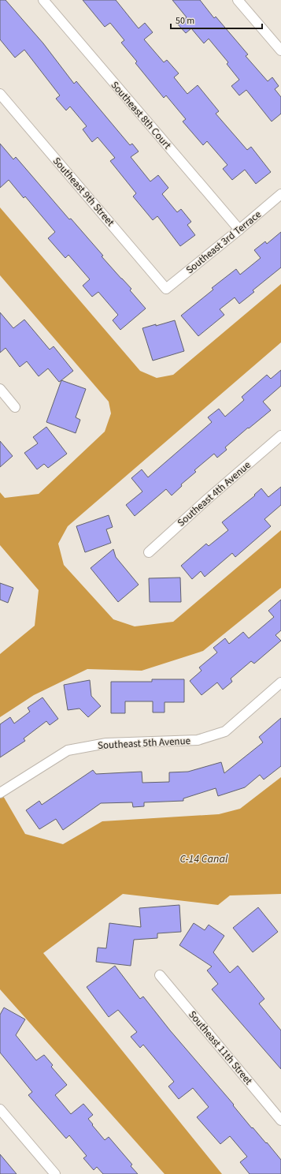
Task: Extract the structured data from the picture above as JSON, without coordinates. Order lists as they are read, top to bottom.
{
  "streets": {
    "street": [
      "Southeast 8th Court",
      "Southeast 9th Street",
      "Southeast 3rd Terrace",
      "Southeast 4th Avenue",
      "Southeast 5th Avenue",
      "Southeast 11th Street"
    ]
  },
  "crossings": [
    ["Southeast 8th Court", "Southeast 3rd Terrace"],
    ["Southeast 9th Street", "Southeast 3rd Terrace"]
  ],
  "water": ["C-14 Canal"],
  "scale_bar": "50 m"
}
